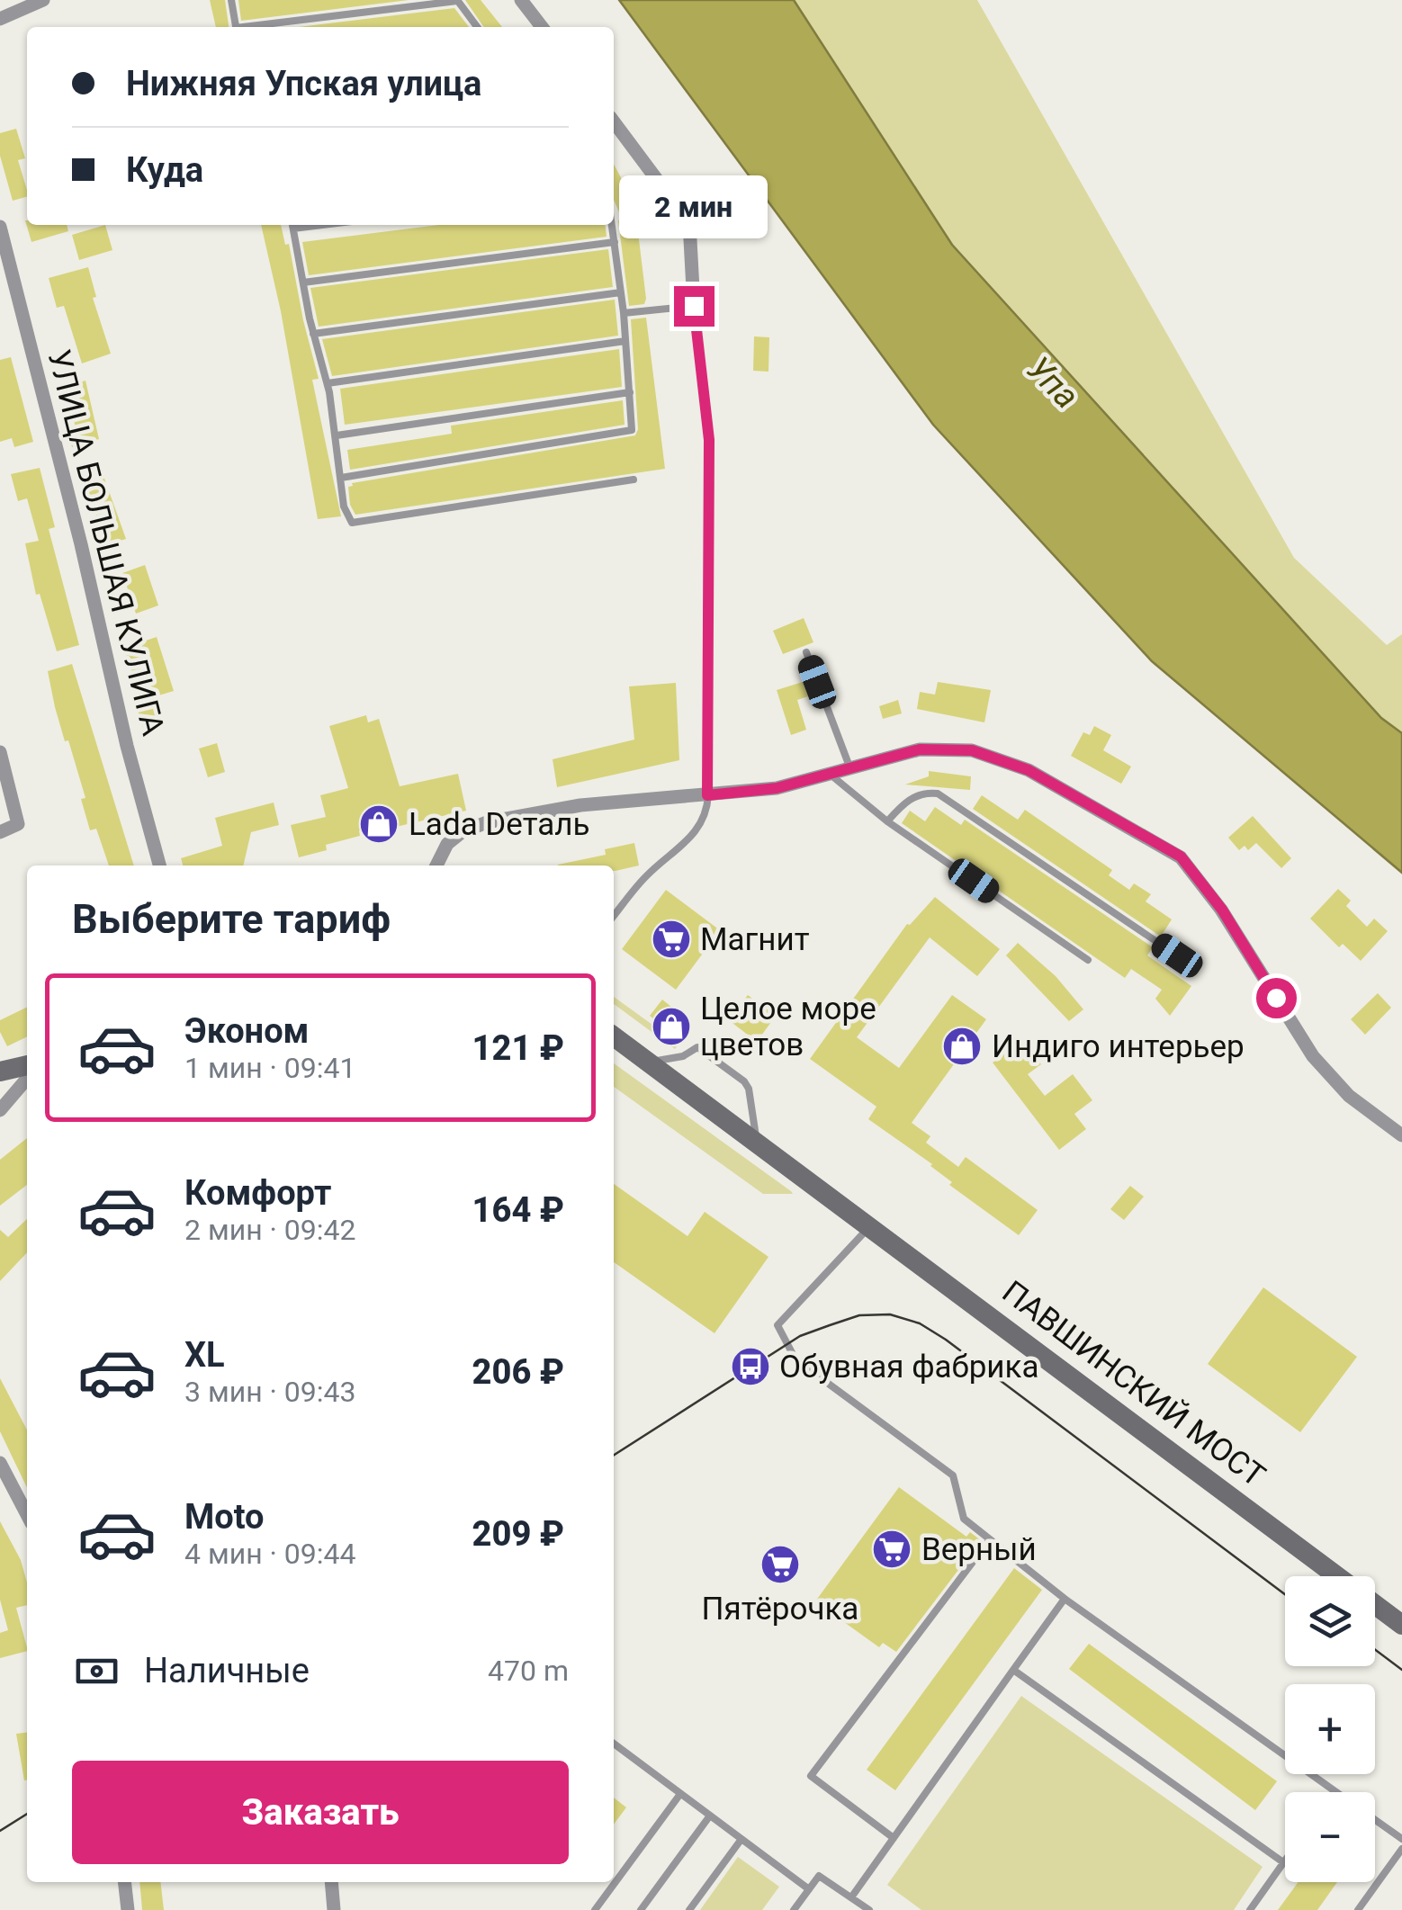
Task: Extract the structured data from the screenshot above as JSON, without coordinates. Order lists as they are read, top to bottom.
{
  "streets": {
    "main road": ["ПАВШИНСКИЙ МОСТ"],
    "street": ["УЛИЦА БОЛЬШАЯ КУЛИГА"]
  },
  "water": ["Упа"],
  "places": {
    "shop": ["Lada Dеталь", "Целое море цветов", "Индиго интерьер"],
    "supermarket": ["Магнит", "Верный", "Пятёрочка"],
    "bus stop": ["Обувная фабрика"]
  },
  "page": {
    "banner": ["Нижняя Упская улица", "Куда"],
    "bubble": "2 мин",
    "heading": "Выберите тариф",
    "list": [
      {
        "name": "Эконом",
        "note": "1 мин · 09:41",
        "value": "121 ₽"
      },
      {
        "name": "Комфорт",
        "note": "2 мин · 09:42",
        "value": "164 ₽"
      },
      {
        "name": "XL",
        "note": "3 мин · 09:43",
        "value": "206 ₽"
      },
      {
        "name": "Moto",
        "note": "4 мин · 09:44",
        "value": "209 ₽"
      }
    ],
    "map_buttons": ["+", "−"],
    "pay": ["Наличные", "470 m"],
    "buttons": "Заказать"
  }
}
